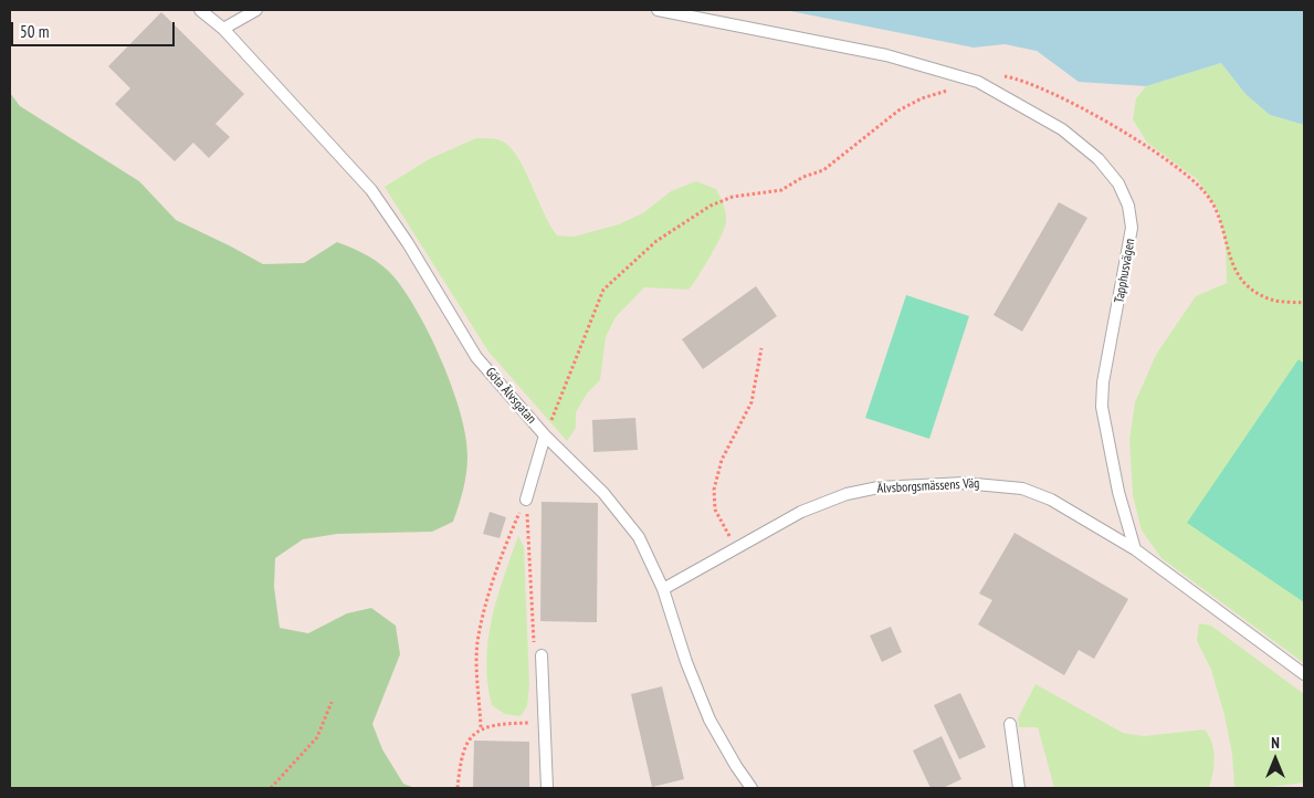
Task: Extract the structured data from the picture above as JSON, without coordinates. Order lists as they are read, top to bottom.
{
  "streets": {
    "lane": ["Tapphusvägen", "Göta Älvsgatan", "Älvsborgsmässens Väg"]
  },
  "crossings": [
    ["Tapphusvägen", "Älvsborgsmässens Väg"],
    ["Göta Älvsgatan", "Älvsborgsmässens Väg"]
  ],
  "scale_bar": "50 m",
  "north": "top"
}
